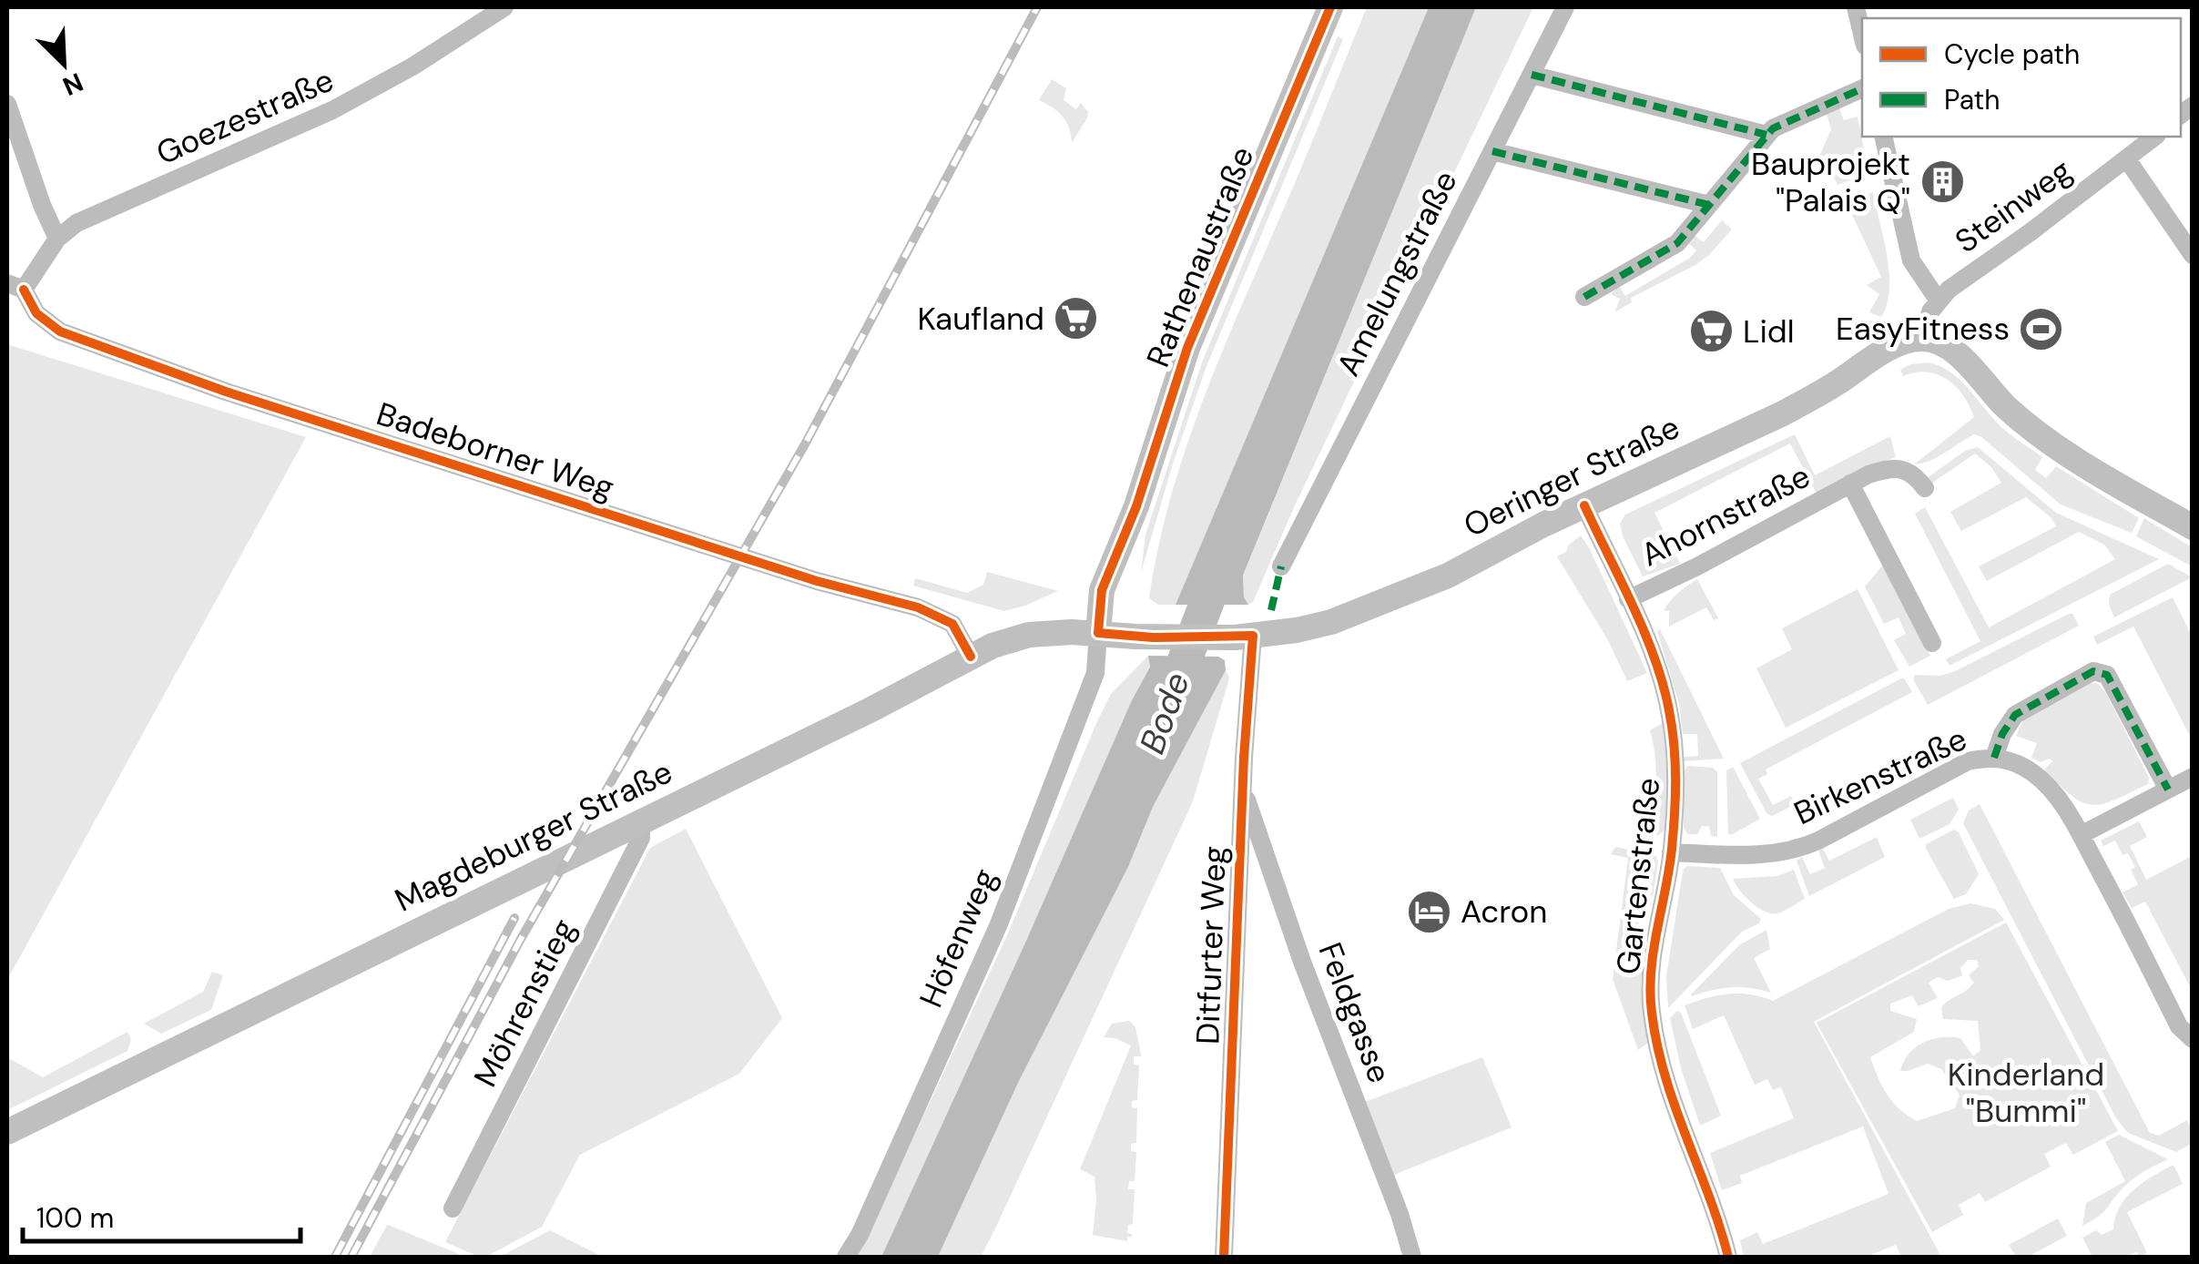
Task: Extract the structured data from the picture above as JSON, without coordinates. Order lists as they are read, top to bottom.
{
  "streets": {
    "main road": ["Rathenaustraße", "Oeringer Straße", "Magdeburger Straße"],
    "street": [
      "Goezestraße",
      "Steinweg",
      "Amelungstraße",
      "Badeborner Weg",
      "Ahornstraße",
      "Birkenstraße",
      "Gartenstraße",
      "Höfenweg",
      "Ditfurter Weg",
      "Möhrenstieg",
      "Feldgasse"
    ]
  },
  "crossings": [
    ["Goezestraße", "Badeborner Weg"],
    ["Rathenaustraße", "Magdeburger Straße"],
    ["Rathenaustraße", "Höfenweg"],
    ["Badeborner Weg", "Magdeburger Straße"],
    ["Oeringer Straße", "Magdeburger Straße"],
    ["Oeringer Straße", "Gartenstraße"],
    ["Oeringer Straße", "Ditfurter Weg"],
    ["Ahornstraße", "Gartenstraße"],
    ["Birkenstraße", "Gartenstraße"],
    ["Magdeburger Straße", "Höfenweg"],
    ["Magdeburger Straße", "Möhrenstieg"],
    ["Ditfurter Weg", "Feldgasse"]
  ],
  "water": ["Bode"],
  "parks": ["Kinderland \"Bummi\""],
  "places": {
    "building": ["Bauprojekt \"Palais Q\""],
    "supermarket": ["Kaufland", "Lidl"],
    "sports": ["EasyFitness"],
    "hotel": ["Acron"]
  },
  "legend": ["Cycle path", "Path"],
  "scale_bar": "100 m",
  "north": "bottom right"
}
